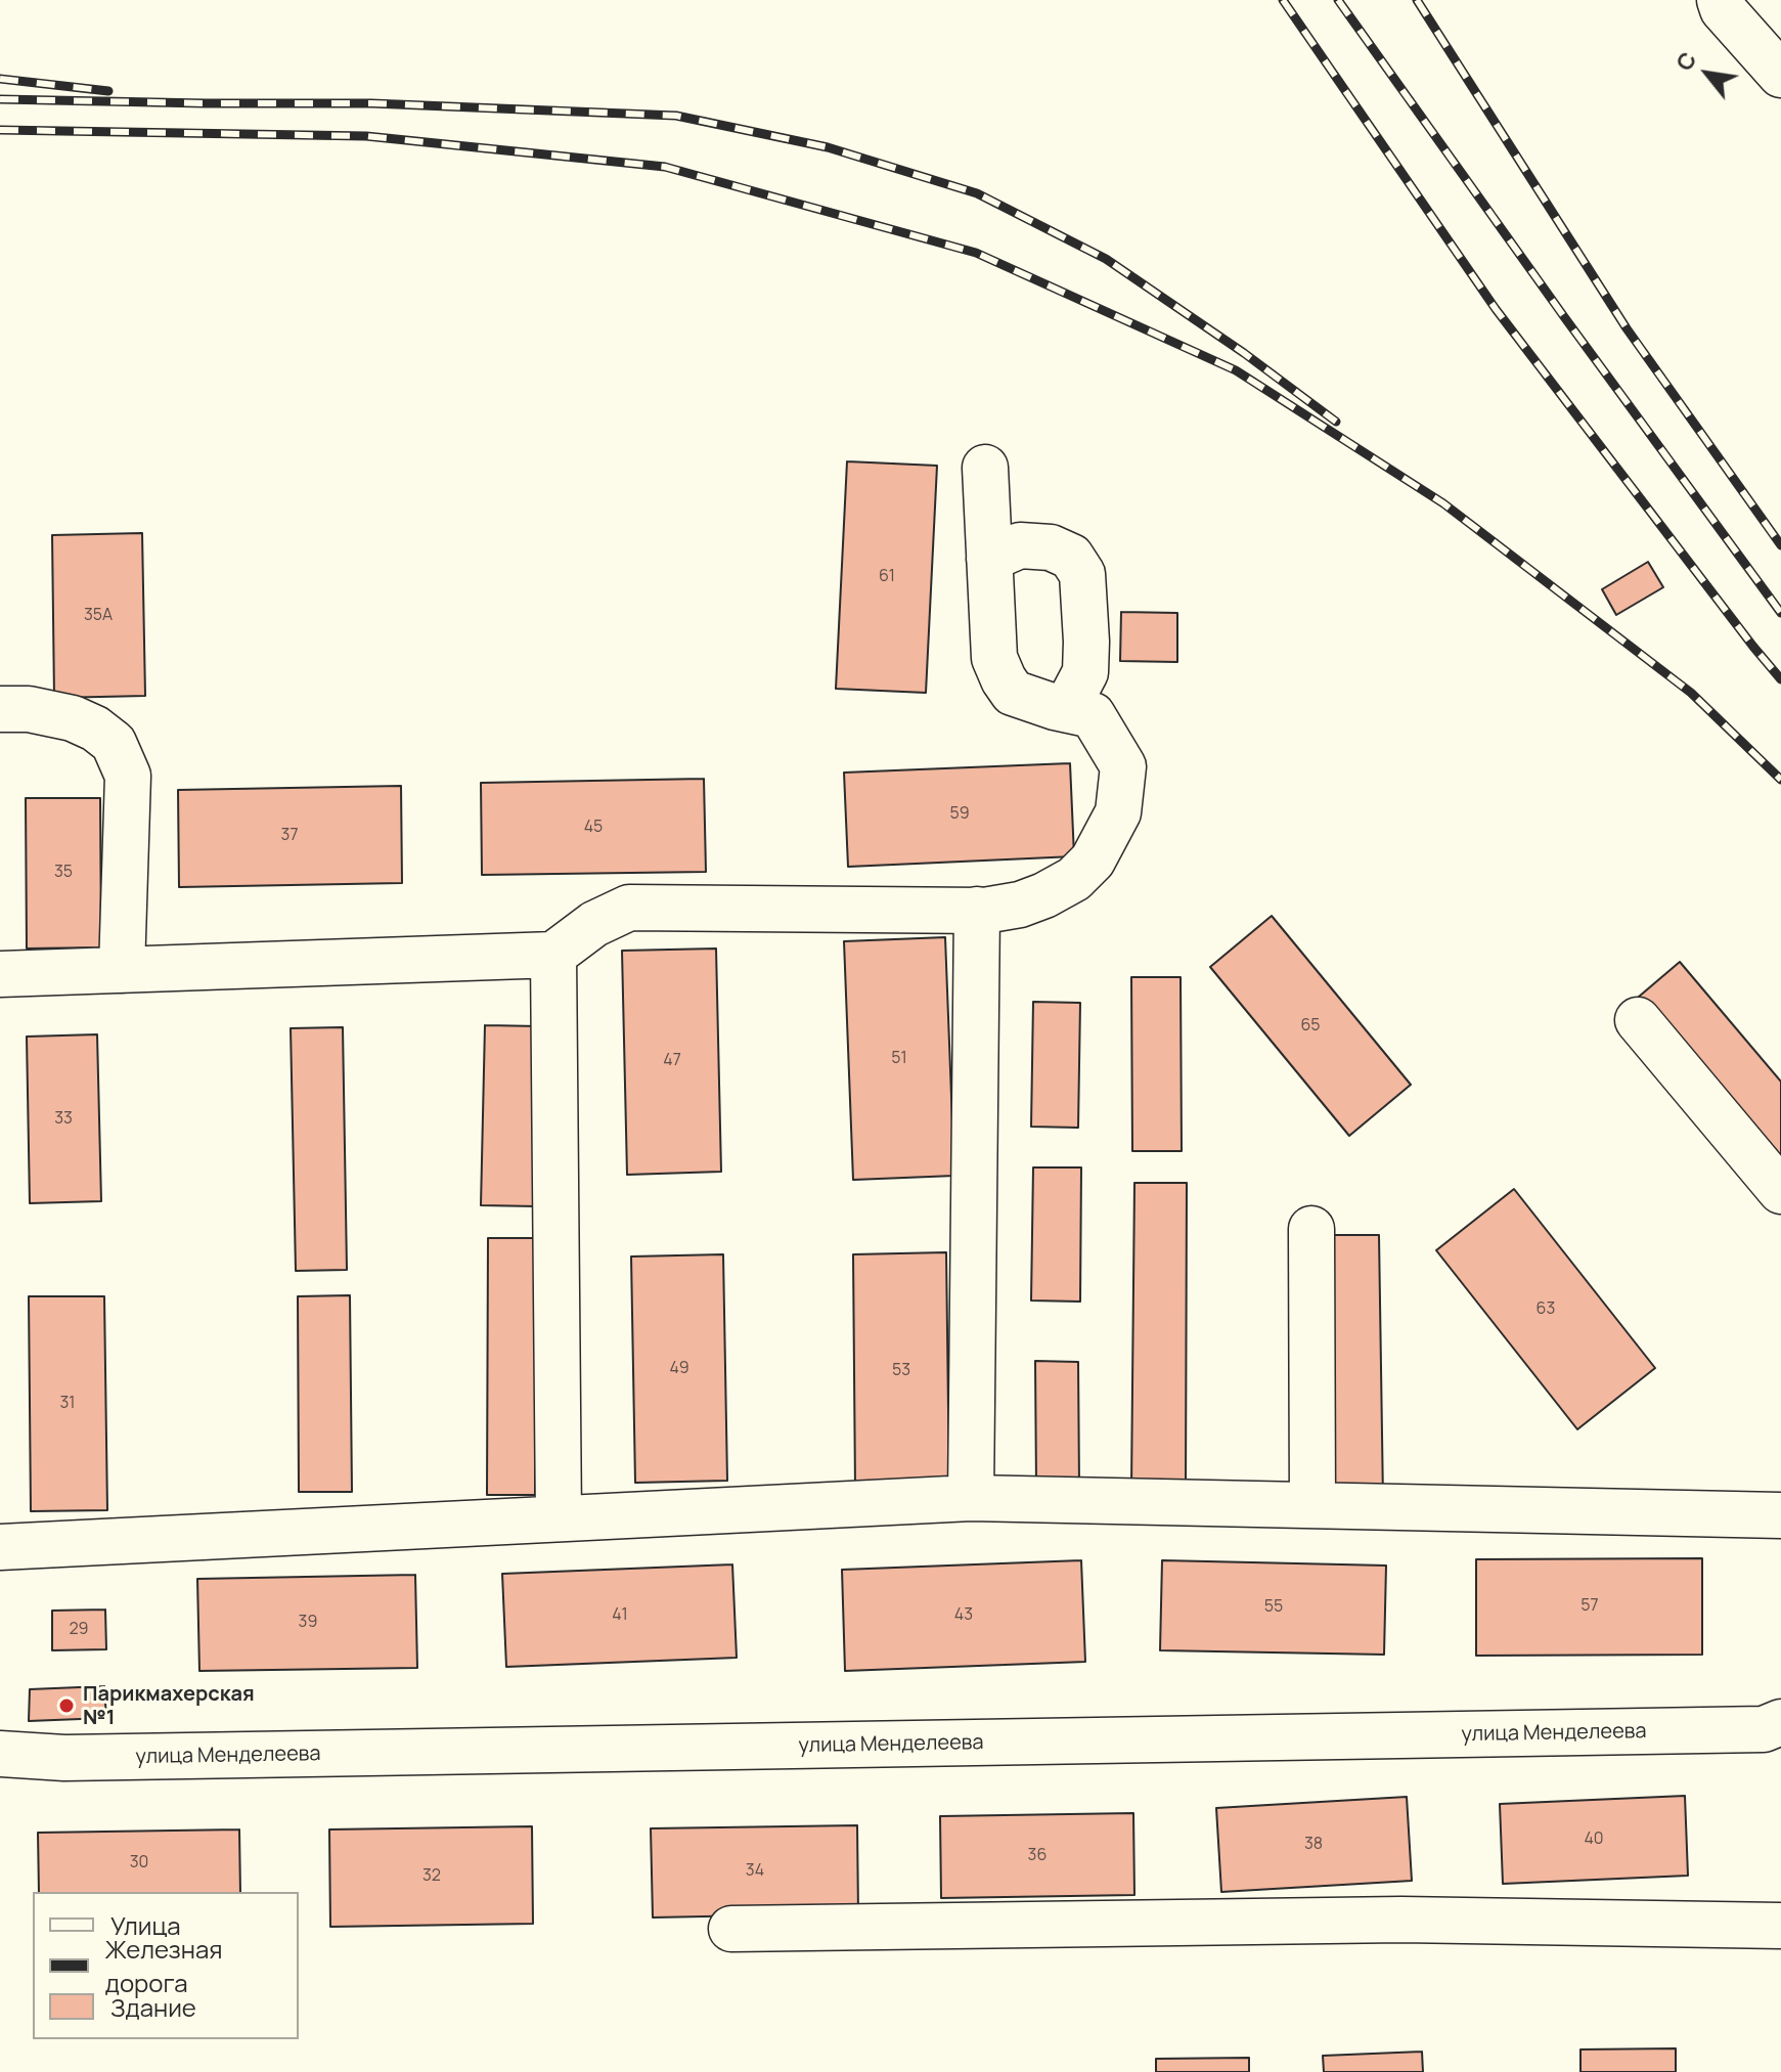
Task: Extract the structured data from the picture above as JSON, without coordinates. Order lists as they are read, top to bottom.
{
  "streets": {
    "street": ["улица Менделеева"]
  },
  "places": ["Парикмахерская №1"],
  "house_numbers": [
    "61",
    "35А",
    "59",
    "45",
    "37",
    "35",
    "65",
    "51",
    "47",
    "33",
    "63",
    "49",
    "53",
    "31",
    "57",
    "55",
    "41",
    "43",
    "39",
    "29",
    "40",
    "38",
    "36",
    "30",
    "34",
    "32"
  ],
  "legend": ["Улица", "Железная дорога", "Здание"],
  "north": "top left"
}
